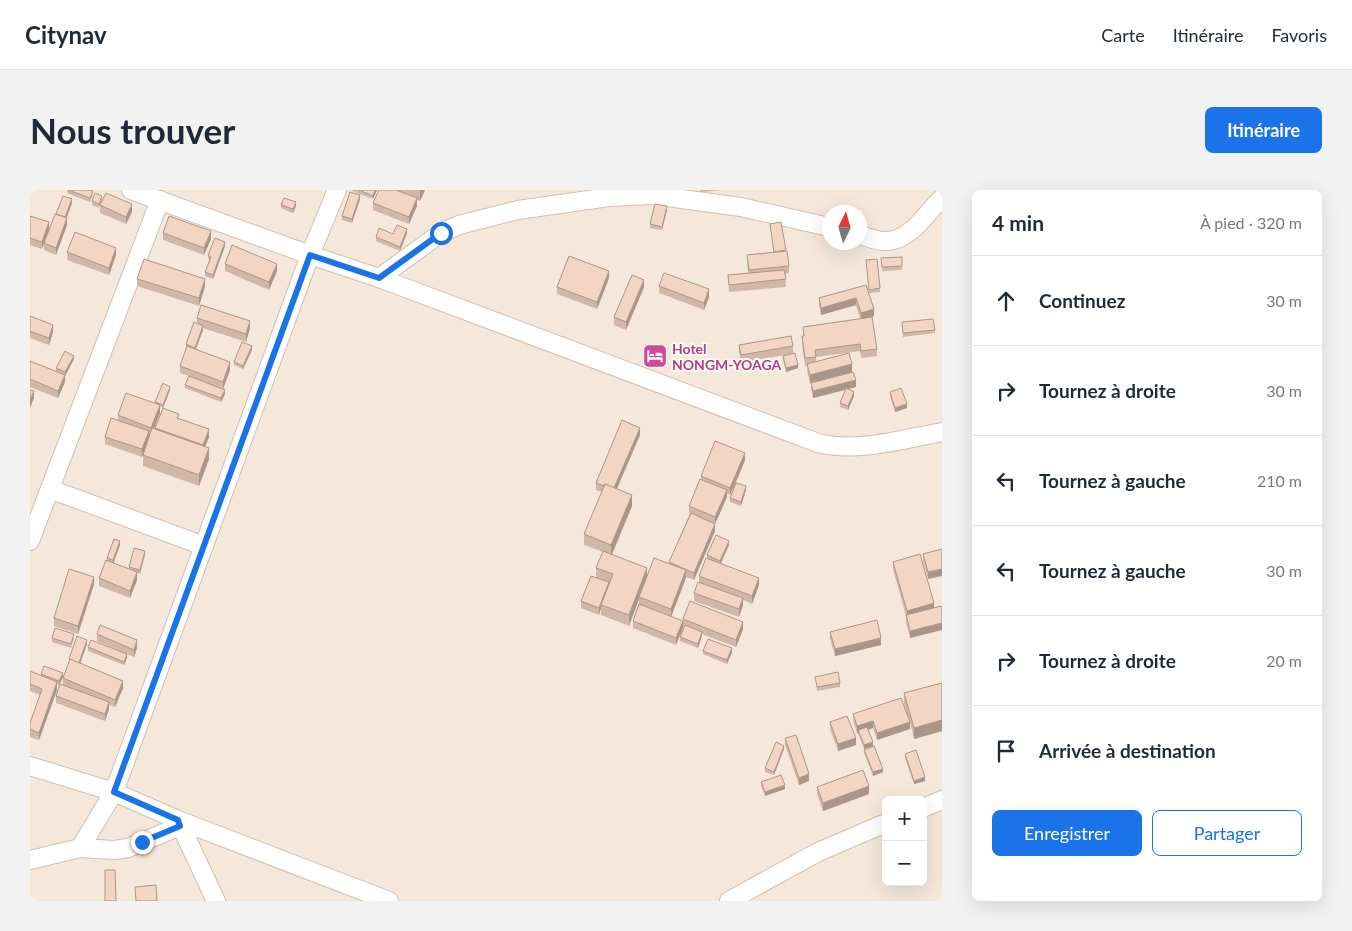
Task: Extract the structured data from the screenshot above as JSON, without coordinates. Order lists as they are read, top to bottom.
{
  "places": {
    "hotel": ["Hotel NONGM-YOAGA"]
  },
  "north": "top",
  "page": {
    "header": "Citynav",
    "nav": ["Carte", "Itinéraire", "Favoris"],
    "buttons": [
      "Itinéraire",
      ["Enregistrer", "Partager"]
    ],
    "title": "Nous trouver",
    "heading": ["4 min", "À pied · 320 m"],
    "list": [
      ["Continuez", "30 m"],
      ["Tournez à droite", "30 m"],
      ["Tournez à gauche", "210 m"],
      ["Tournez à gauche", "30 m"],
      ["Tournez à droite", "20 m"],
      "Arrivée à destination"
    ],
    "map_buttons": ["+", "−"]
  }
}
